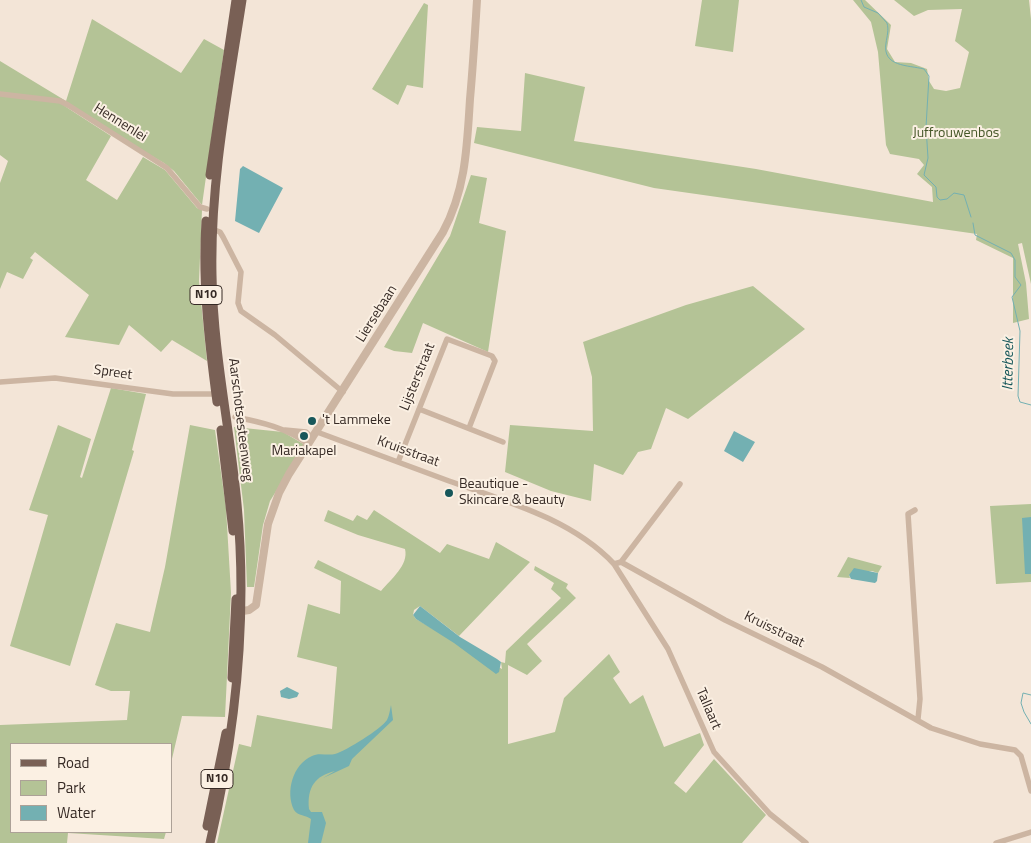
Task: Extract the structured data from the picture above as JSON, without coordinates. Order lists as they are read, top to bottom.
{
  "streets": {
    "main road": ["N10", "Aarschotsesteenweg"],
    "street": [
      "Hennenlei",
      "Liersebaan",
      "Spreet",
      "Lijsterstraat",
      "Kruisstraat",
      "Tallaart"
    ]
  },
  "crossings": [
    ["Hennenlei", "Aarschotsesteenweg"],
    ["Liersebaan", "Aarschotsesteenweg"],
    ["Liersebaan", "Kruisstraat"],
    ["Spreet", "Aarschotsesteenweg"],
    ["Lijsterstraat", "Kruisstraat"],
    ["Kruisstraat", "Tallaart"]
  ],
  "water": ["Itterbeek"],
  "parks": ["Juffrouwenbos"],
  "places": ["'t Lammeke", "Mariakapel", "Beautique - Skincare & beauty"],
  "legend": ["Road", "Park", "Water"]
}
